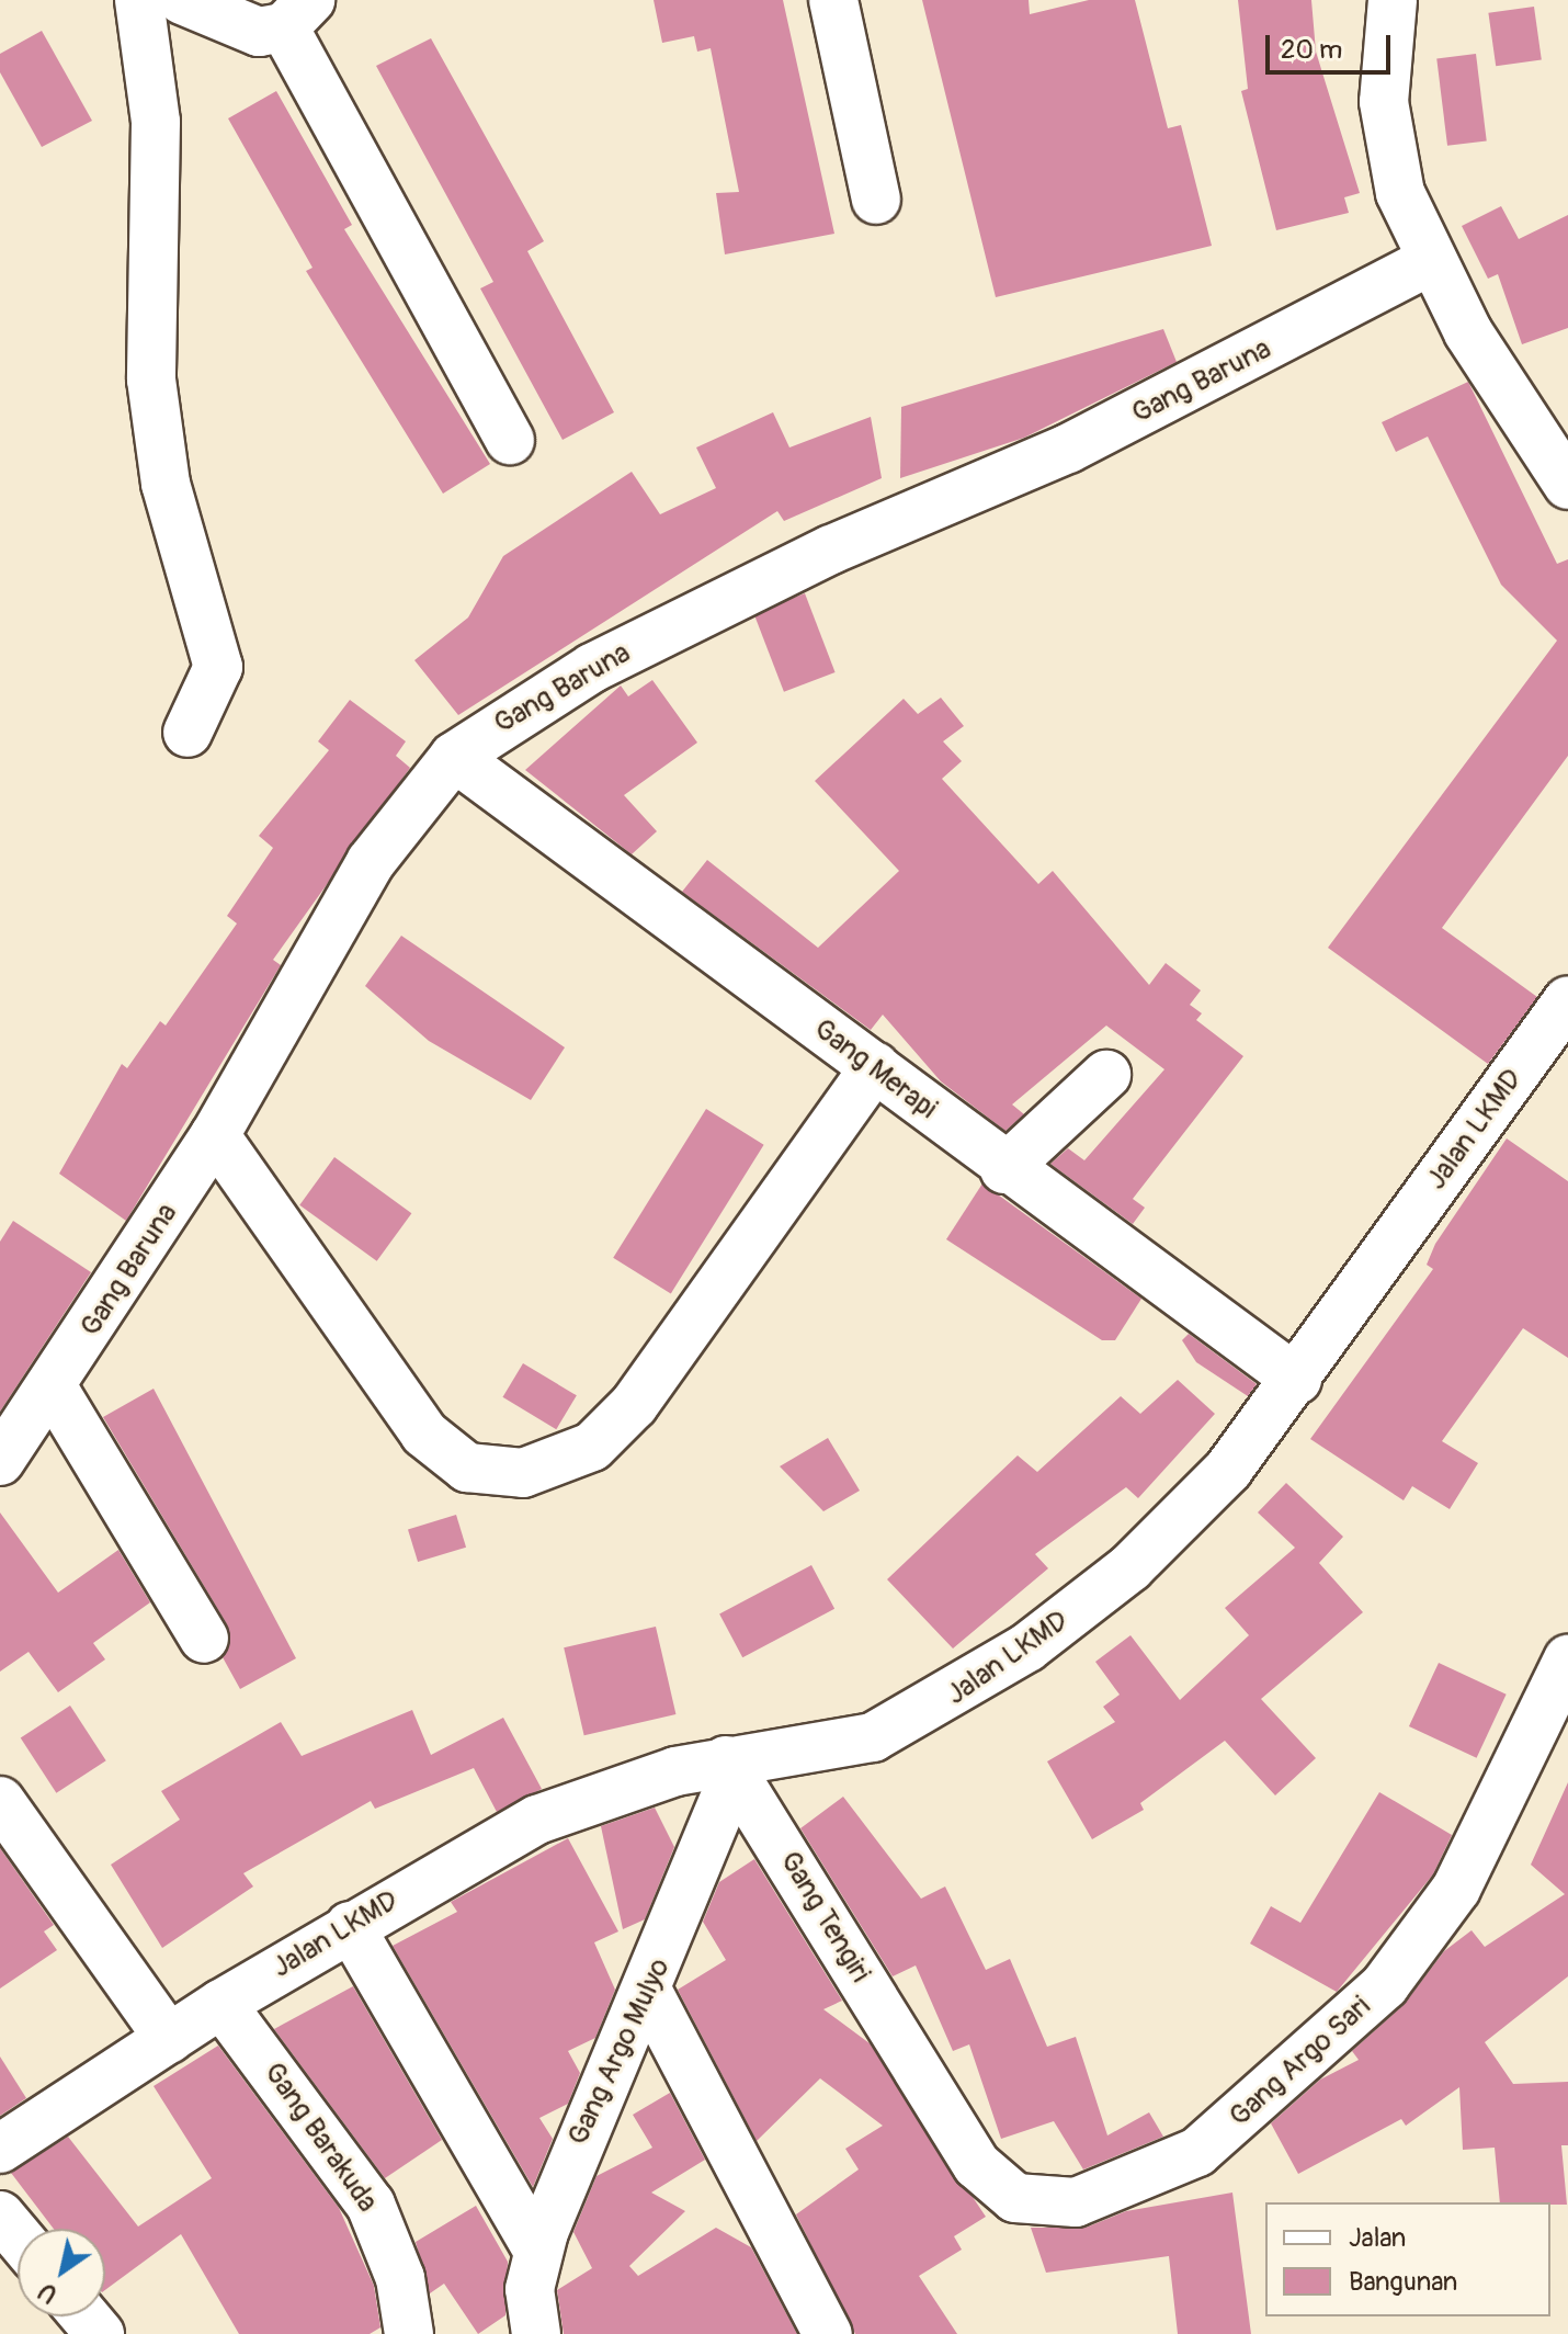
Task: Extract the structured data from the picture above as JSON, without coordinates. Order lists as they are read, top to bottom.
{
  "streets": {
    "street": [
      "Gang Baruna",
      "Gang Merapi",
      "Jalan LKMD",
      "Gang Tengiri",
      "Gang Argo Mulyo",
      "Gang Argo Sari",
      "Gang Barakuda"
    ]
  },
  "crossings": [
    ["Gang Baruna", "Gang Merapi"],
    ["Gang Merapi", "Jalan LKMD"],
    ["Jalan LKMD", "Gang Tengiri"],
    ["Jalan LKMD", "Gang Argo Mulyo"],
    ["Jalan LKMD", "Gang Barakuda"],
    ["Gang Tengiri", "Gang Argo Mulyo"],
    ["Gang Tengiri", "Gang Argo Sari"]
  ],
  "legend": ["Jalan", "Bangunan"],
  "scale_bar": "20 m",
  "north": "bottom left"
}
